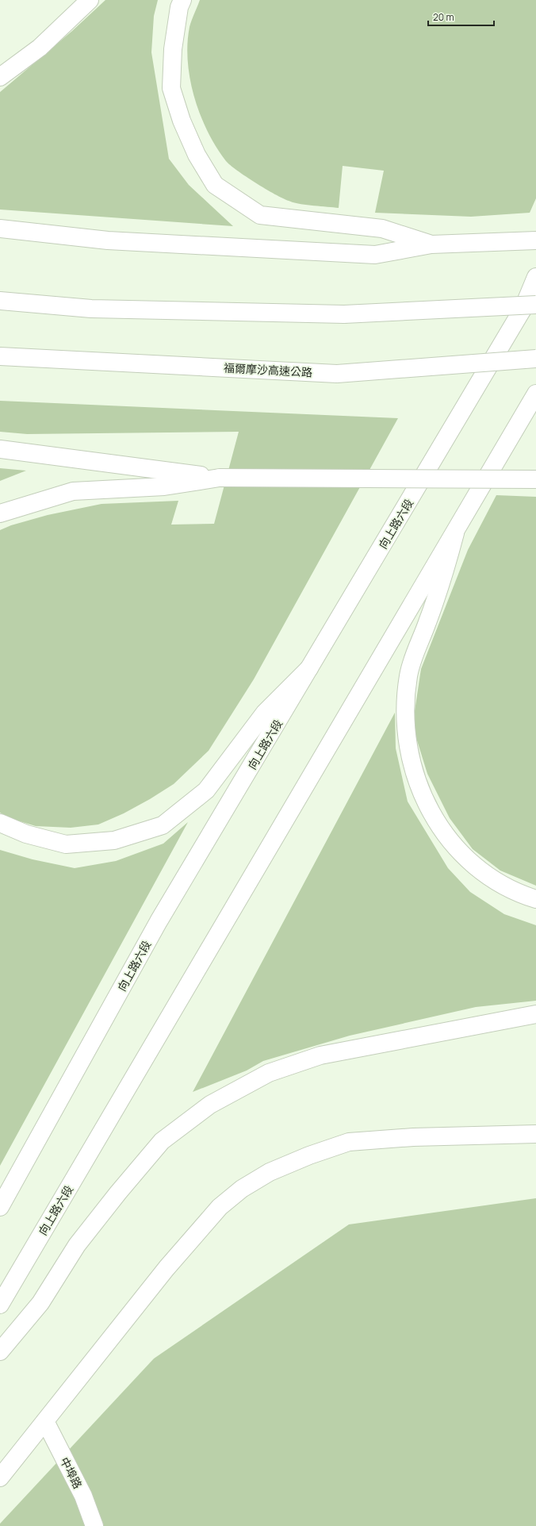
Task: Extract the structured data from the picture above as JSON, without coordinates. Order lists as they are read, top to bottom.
{
  "streets": {
    "main road": ["福爾摩沙高速公路", "向上路六段", "中埠路"]
  },
  "scale_bar": "20 m"
}
